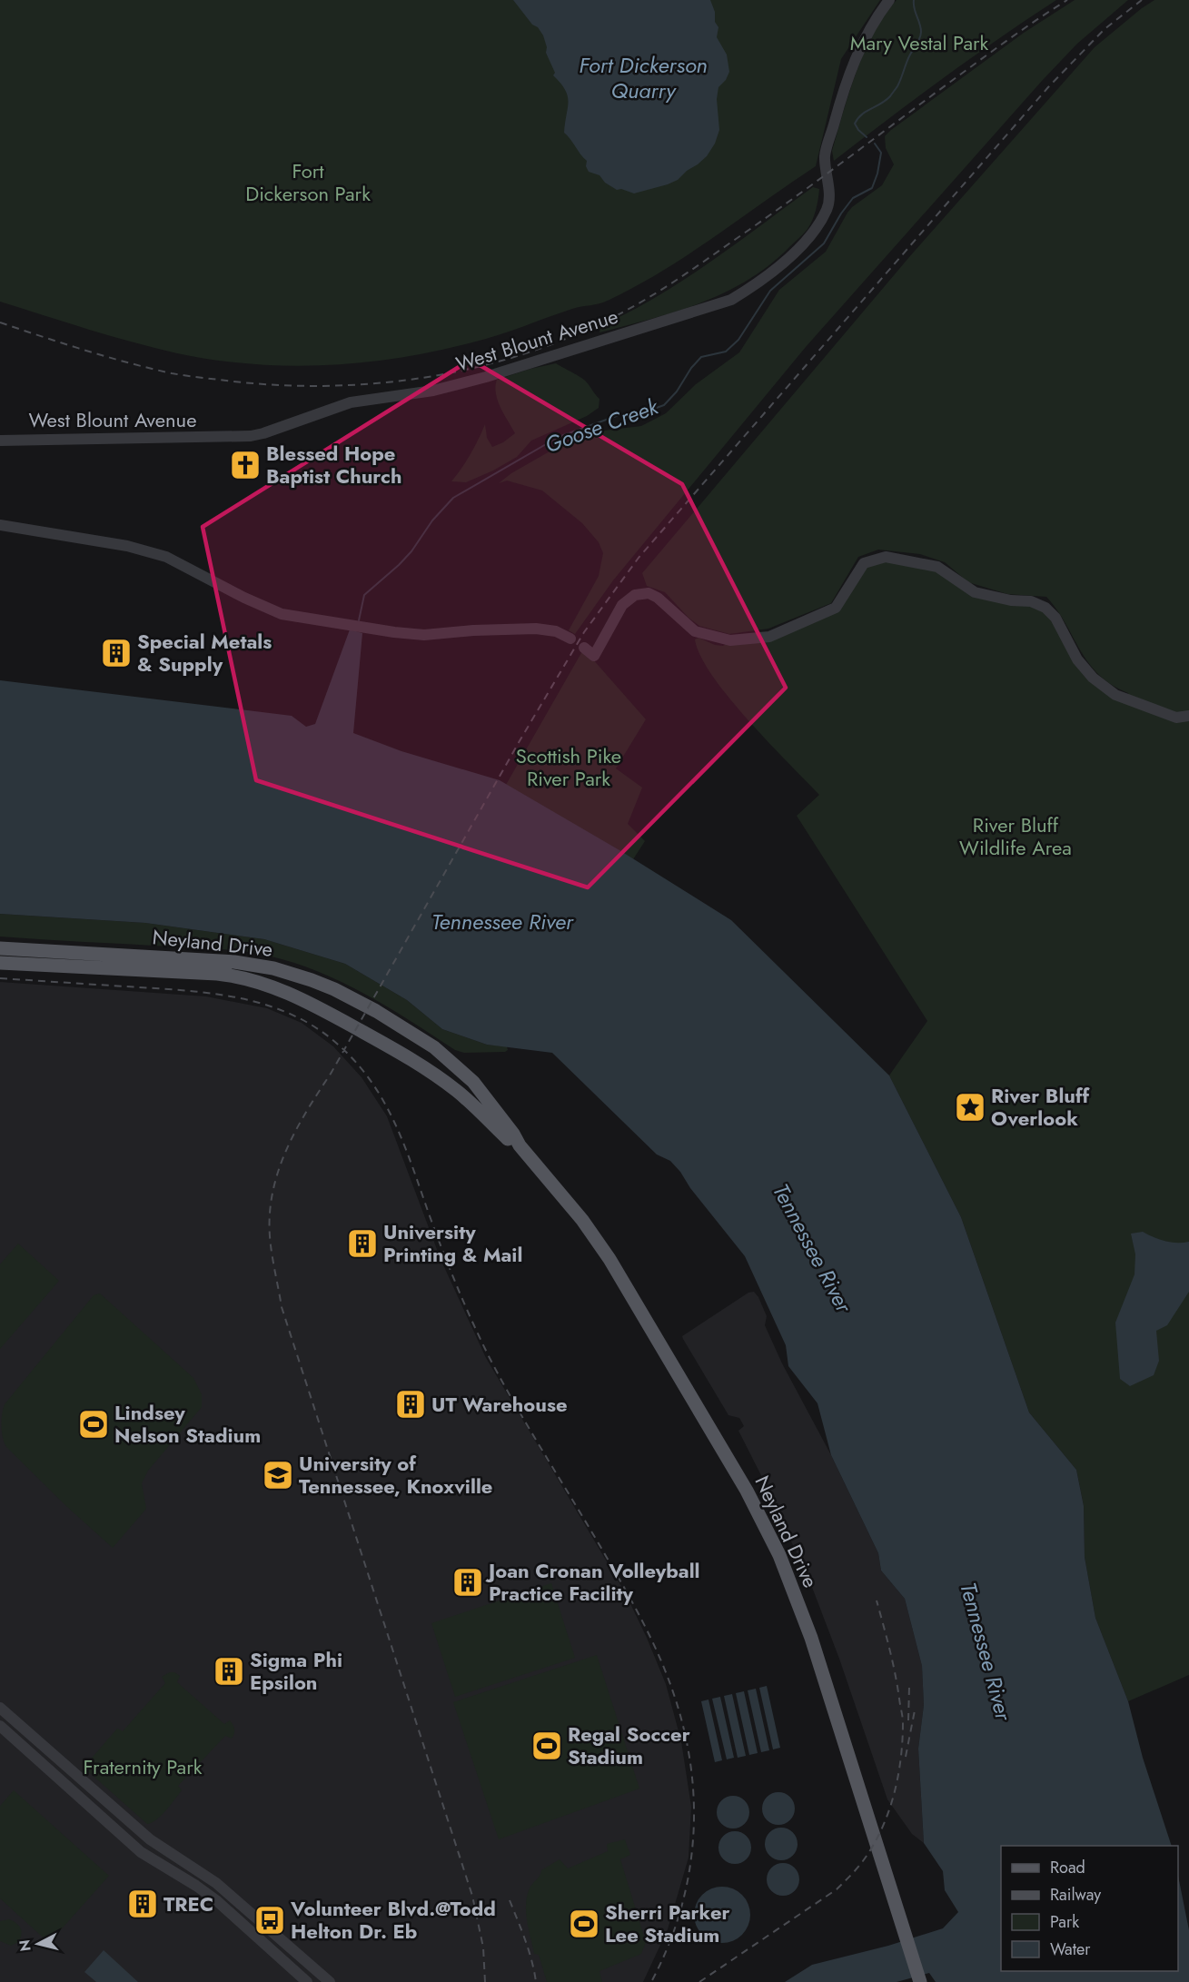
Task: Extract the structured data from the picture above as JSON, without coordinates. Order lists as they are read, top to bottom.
{
  "streets": {
    "main road": ["Neyland Drive"],
    "street": ["West Blount Avenue"]
  },
  "water": ["Fort Dickerson Quarry", "Goose Creek", "Tennessee River"],
  "parks": [
    "Mary Vestal Park",
    "Fort Dickerson Park",
    "Scottish Pike River Park",
    "River Bluff Wildlife Area",
    "Fraternity Park"
  ],
  "places": {
    "church": ["Blessed Hope Baptist Church"],
    "building": [
      "Special Metals & Supply",
      "University Printing & Mail",
      "UT Warehouse",
      "Joan Cronan Volleyball Practice Facility",
      "Sigma Phi Epsilon",
      "TREC"
    ],
    "place": ["River Bluff Overlook"],
    "sports": ["Lindsey Nelson Stadium", "Regal Soccer Stadium", "Sherri Parker Lee Stadium"],
    "school or university": ["University of Tennessee, Knoxville"],
    "bus stop": ["Volunteer Blvd.@Todd Helton Dr. Eb"]
  },
  "legend": [
    "Road",
    "Railway",
    "Park",
    "Water"
  ],
  "north": "left"
}
